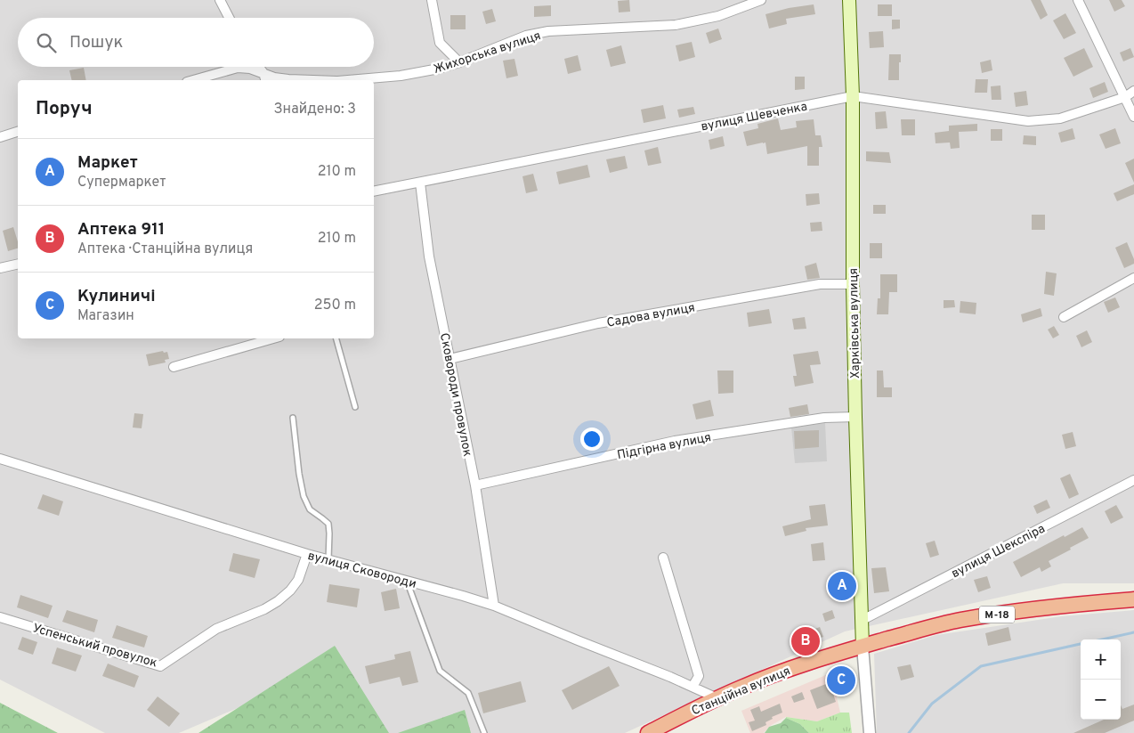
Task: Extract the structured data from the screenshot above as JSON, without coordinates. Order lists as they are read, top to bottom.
{
  "streets": {
    "highway": ["М-18", "Станційна вулиця"],
    "main road": ["Харківська вулиця"],
    "street": [
      "Жихорська вулиця",
      "вулиця Шевченка",
      "Садова вулиця",
      "Сковороди провулок",
      "Підгірна вулиця",
      "вулиця Шекспіра",
      "вулиця Сковороди",
      "Успенський провулок"
    ]
  },
  "crossings": [
    ["вулиця Шевченка", "Харківська вулиця"],
    ["вулиця Шевченка", "Сковороди провулок"],
    ["Садова вулиця", "Харківська вулиця"],
    ["Садова вулиця", "Сковороди провулок"],
    ["Харківська вулиця", "Підгірна вулиця"],
    ["Харківська вулиця", "вулиця Шекспіра"],
    ["Харківська вулиця", "М-18"],
    ["Харківська вулиця", "Станційна вулиця"],
    ["Сковороди провулок", "Підгірна вулиця"],
    ["Сковороди провулок", "вулиця Сковороди"],
    ["вулиця Сковороди", "Успенський провулок"],
    ["вулиця Сковороди", "Станційна вулиця"],
    ["М-18", "Станційна вулиця"]
  ],
  "page": {
    "search": "Пошук",
    "heading": ["Поруч", "Знайдено: 3"],
    "list": [
      {
        "mark": "A",
        "name": "Маркет",
        "note": "Супермаркет",
        "value": "210 m"
      },
      {
        "mark": "B",
        "name": "Аптека 911",
        "note": "Аптека · Станційна вулиця",
        "value": "210 m"
      },
      {
        "mark": "C",
        "name": "Кулиничі",
        "note": "Магазин",
        "value": "250 m"
      }
    ],
    "pins": ["A", "B", "C"],
    "map_buttons": ["+", "−"]
  }
}
